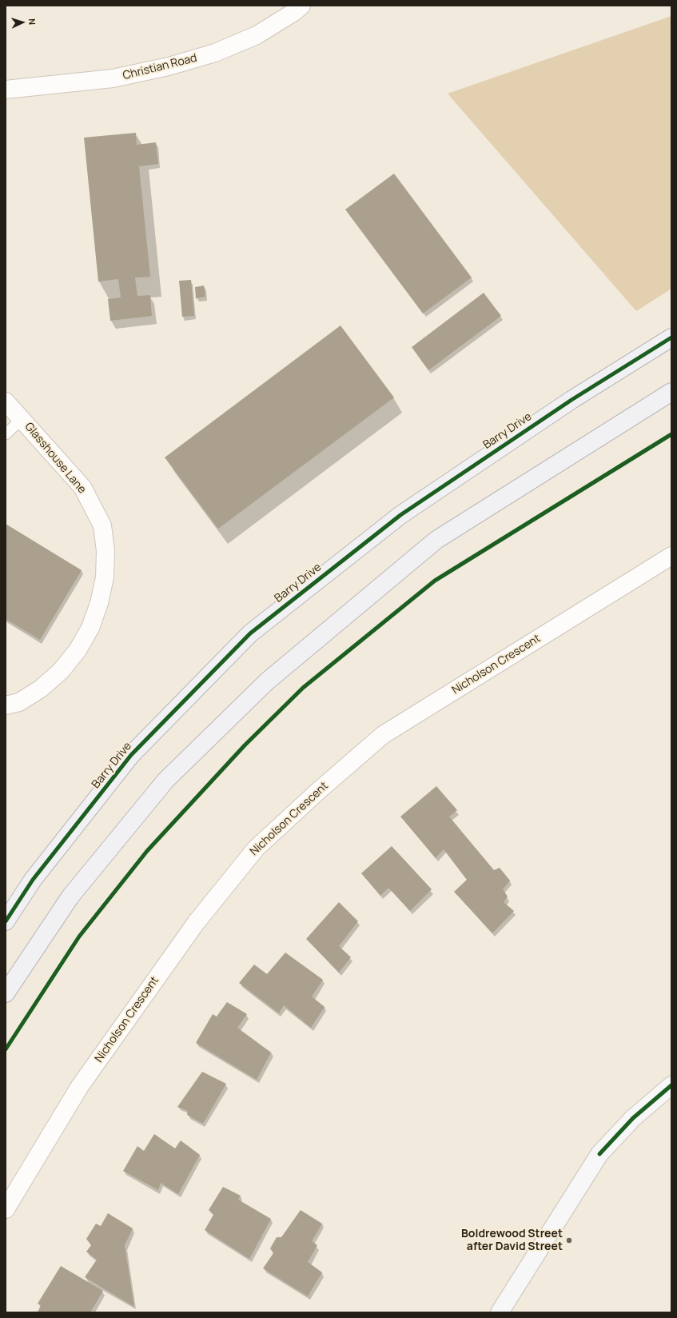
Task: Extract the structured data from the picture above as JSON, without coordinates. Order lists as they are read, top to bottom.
{
  "streets": {
    "main road": ["Barry Drive"],
    "street": ["Christian Road", "Glasshouse Lane", "Nicholson Crescent"]
  },
  "places": ["Boldrewood Street after David Street"],
  "north": "right"
}
